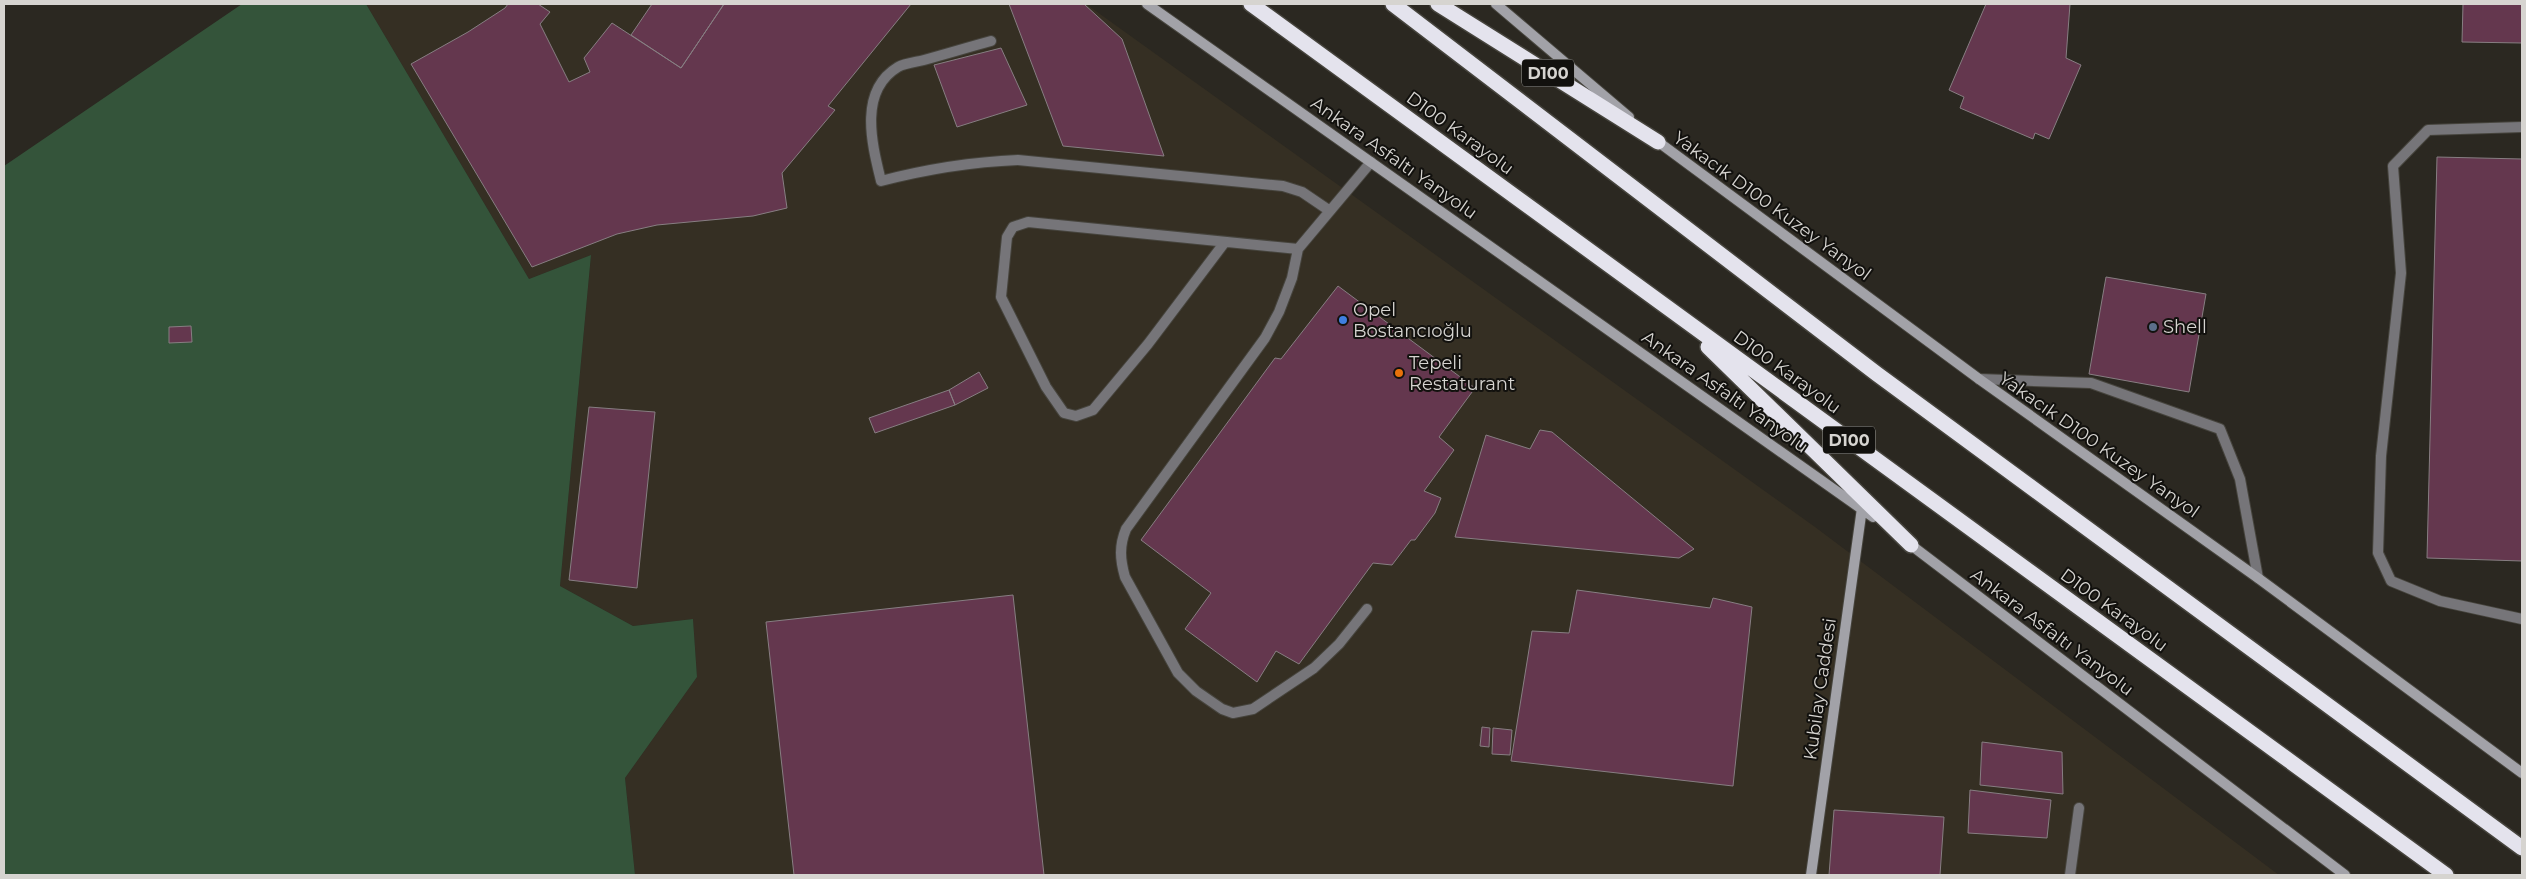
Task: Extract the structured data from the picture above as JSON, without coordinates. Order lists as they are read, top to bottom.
{
  "streets": {
    "highway": ["D100", "D100 Karayolu"],
    "main road": ["Ankara Asfaltı Yanyolu", "Yakacık D100 Kuzey Yanyol", "Kubilay Caddesi"]
  },
  "crossings": [
    ["D100", "Yakacık D100 Kuzey Yanyol"],
    ["Ankara Asfaltı Yanyolu", "Kubilay Caddesi"]
  ],
  "places": ["Opel Bostancıoğlu", "Shell", "Tepeli Restaturant"]
}
